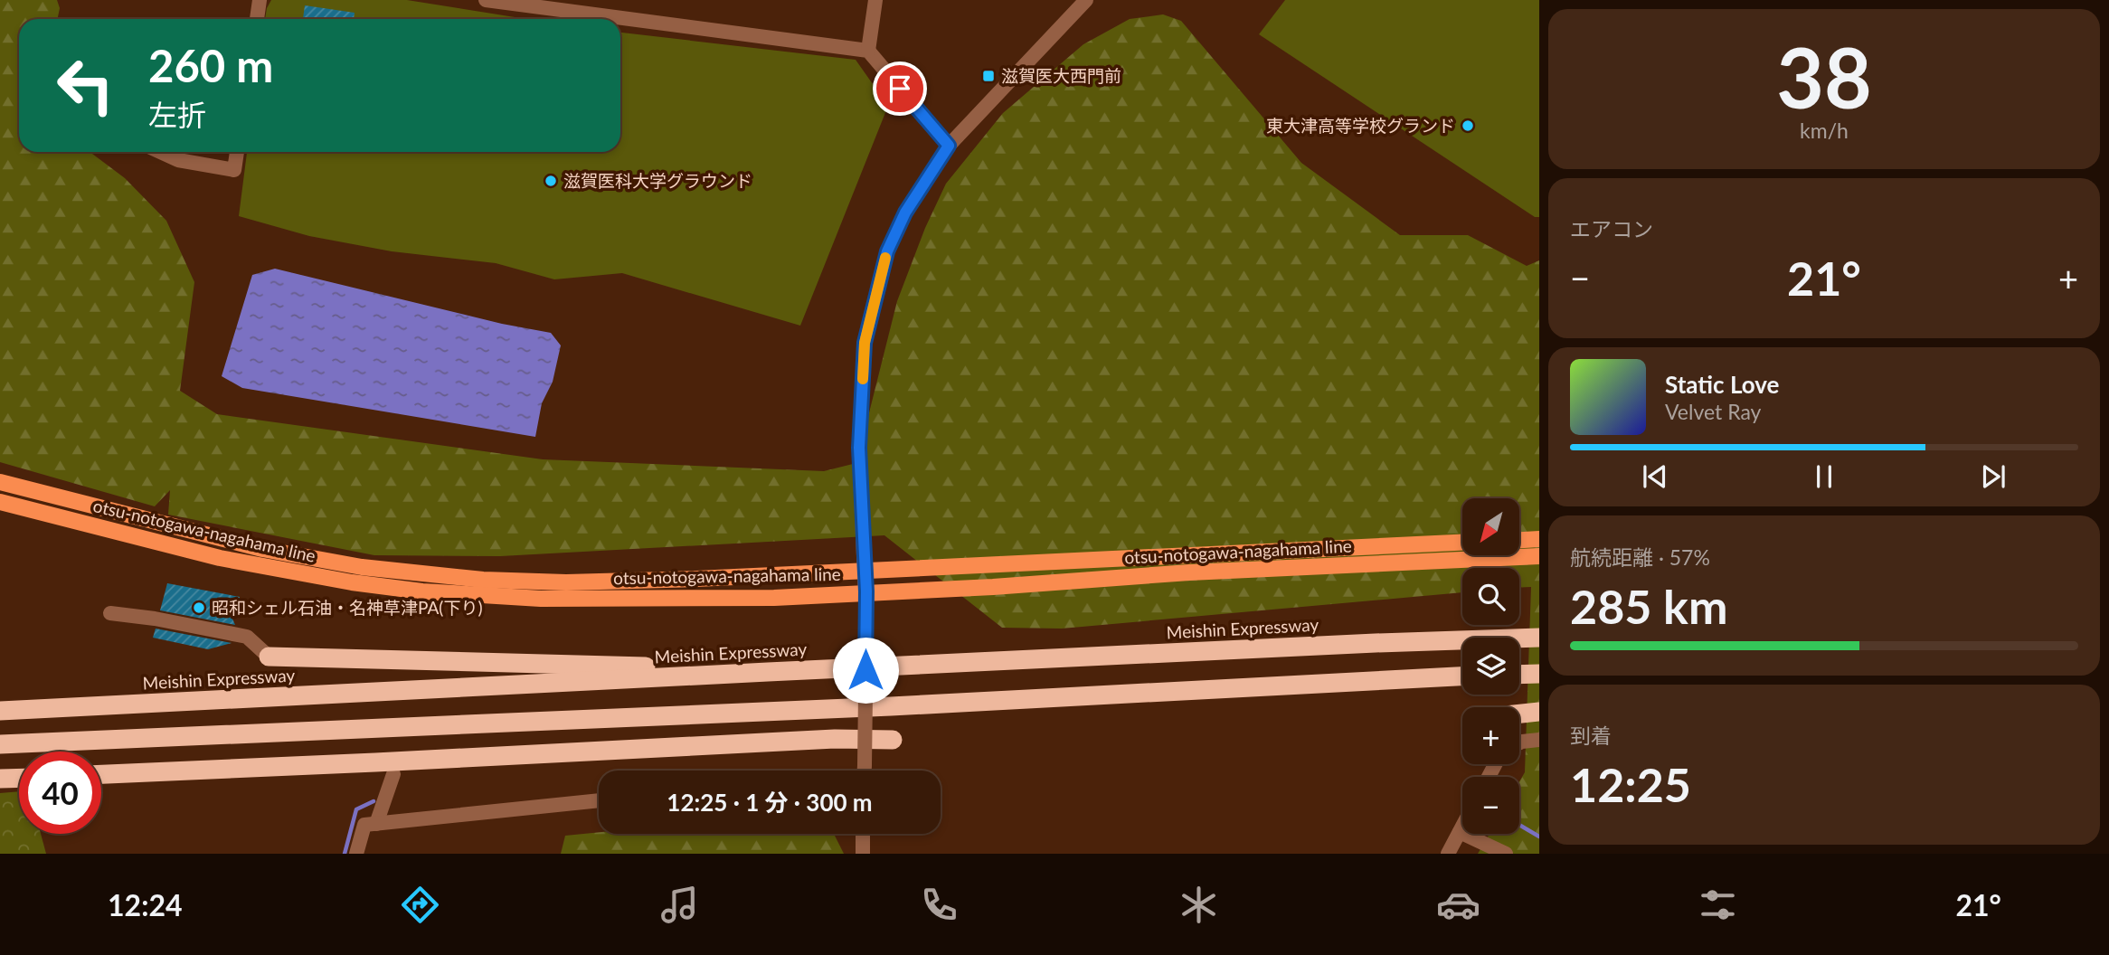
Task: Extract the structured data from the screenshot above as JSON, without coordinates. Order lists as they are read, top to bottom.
{
  "streets": {
    "highway": ["Meishin Expressway"],
    "main road": ["otsu-notogawa-nagahama line"]
  },
  "places": {
    "transit": ["滋賀医大西門前"],
    "other": ["東大津高等学校グランド", "滋賀医科大学グラウンド", "昭和シェル石油・名神草津PA(下り)"]
  },
  "north": "bottom left",
  "page": {
    "tile": [
      ["38", "km/h"],
      "エアコン",
      ["航続距離 · 57%", "285 km"],
      ["到着", "12:25"]
    ],
    "turn": ["260 m", "左折"],
    "heat": ["−", "21°", "+"],
    "song": ["Static Love", "Velvet Ray"],
    "map_buttons": ["+", "−"],
    "limit": "40",
    "trip": "12:25 · 1 分 · 300 m",
    "tabs": ["12:24", "21°"]
  }
}
